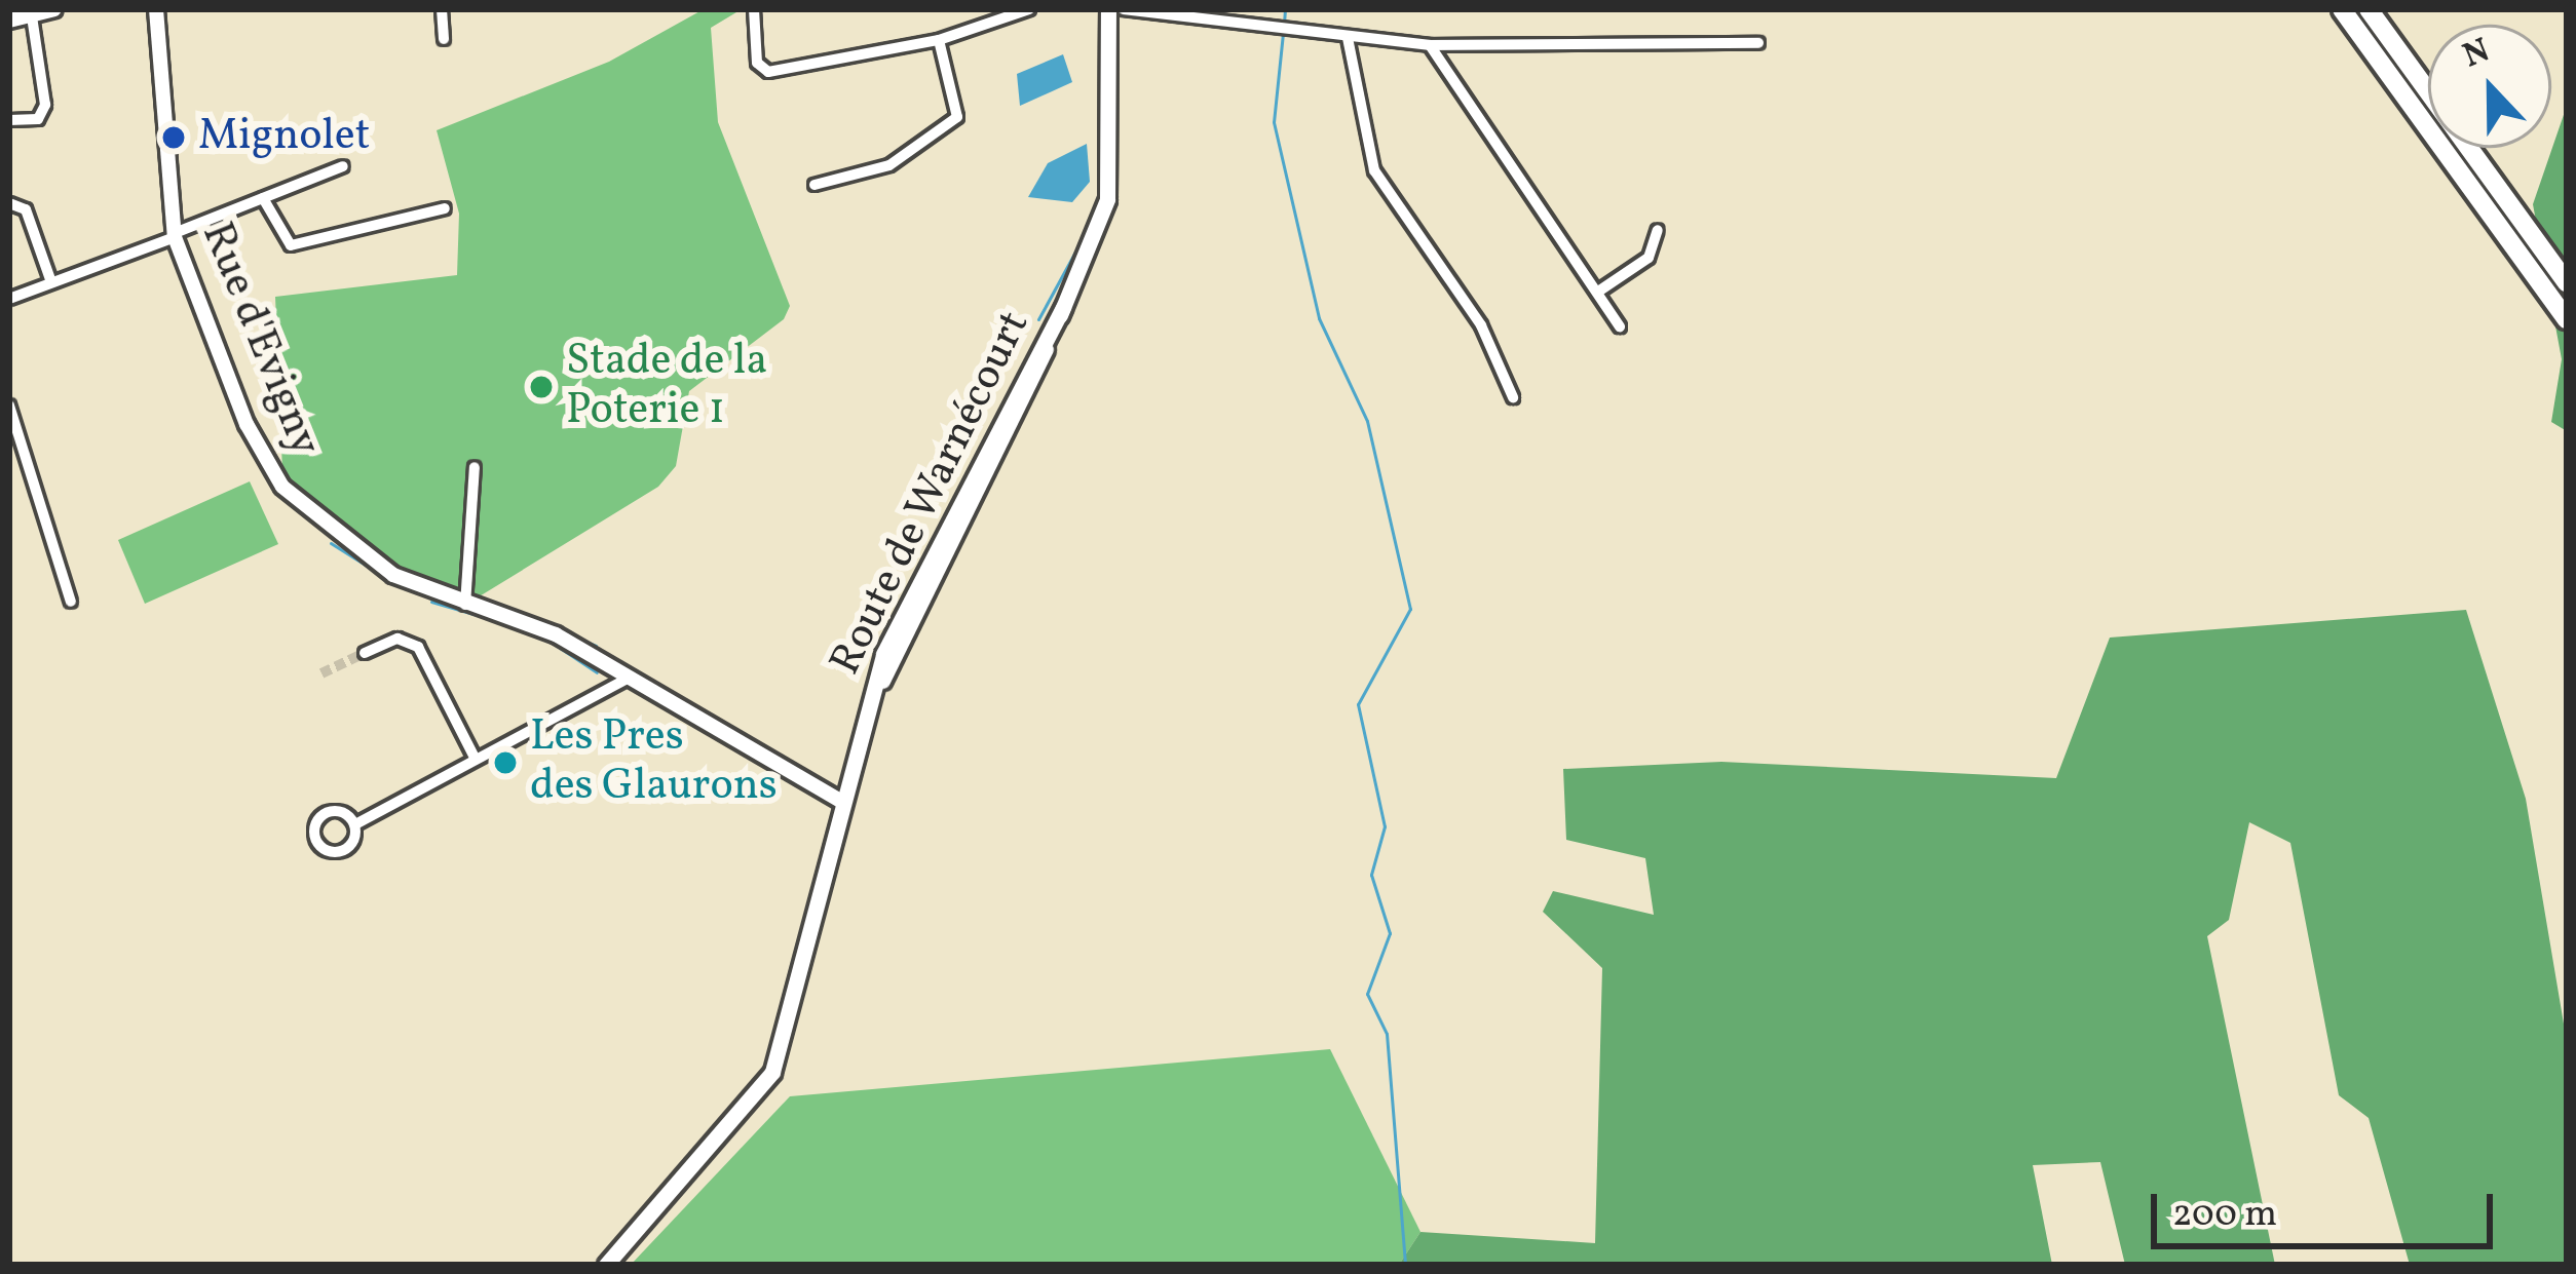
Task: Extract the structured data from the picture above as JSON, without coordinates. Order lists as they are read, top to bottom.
{
  "streets": {
    "main road": ["Route de Warnécourt"],
    "street": ["Rue d'Evigny"]
  },
  "crossings": [
    ["Rue d'Evigny", "Route de Warnécourt"]
  ],
  "places": ["Mignolet", "Stade de la Poterie 1", "Les Pres des Glaurons"],
  "scale_bar": "200 m",
  "north": "top"
}
